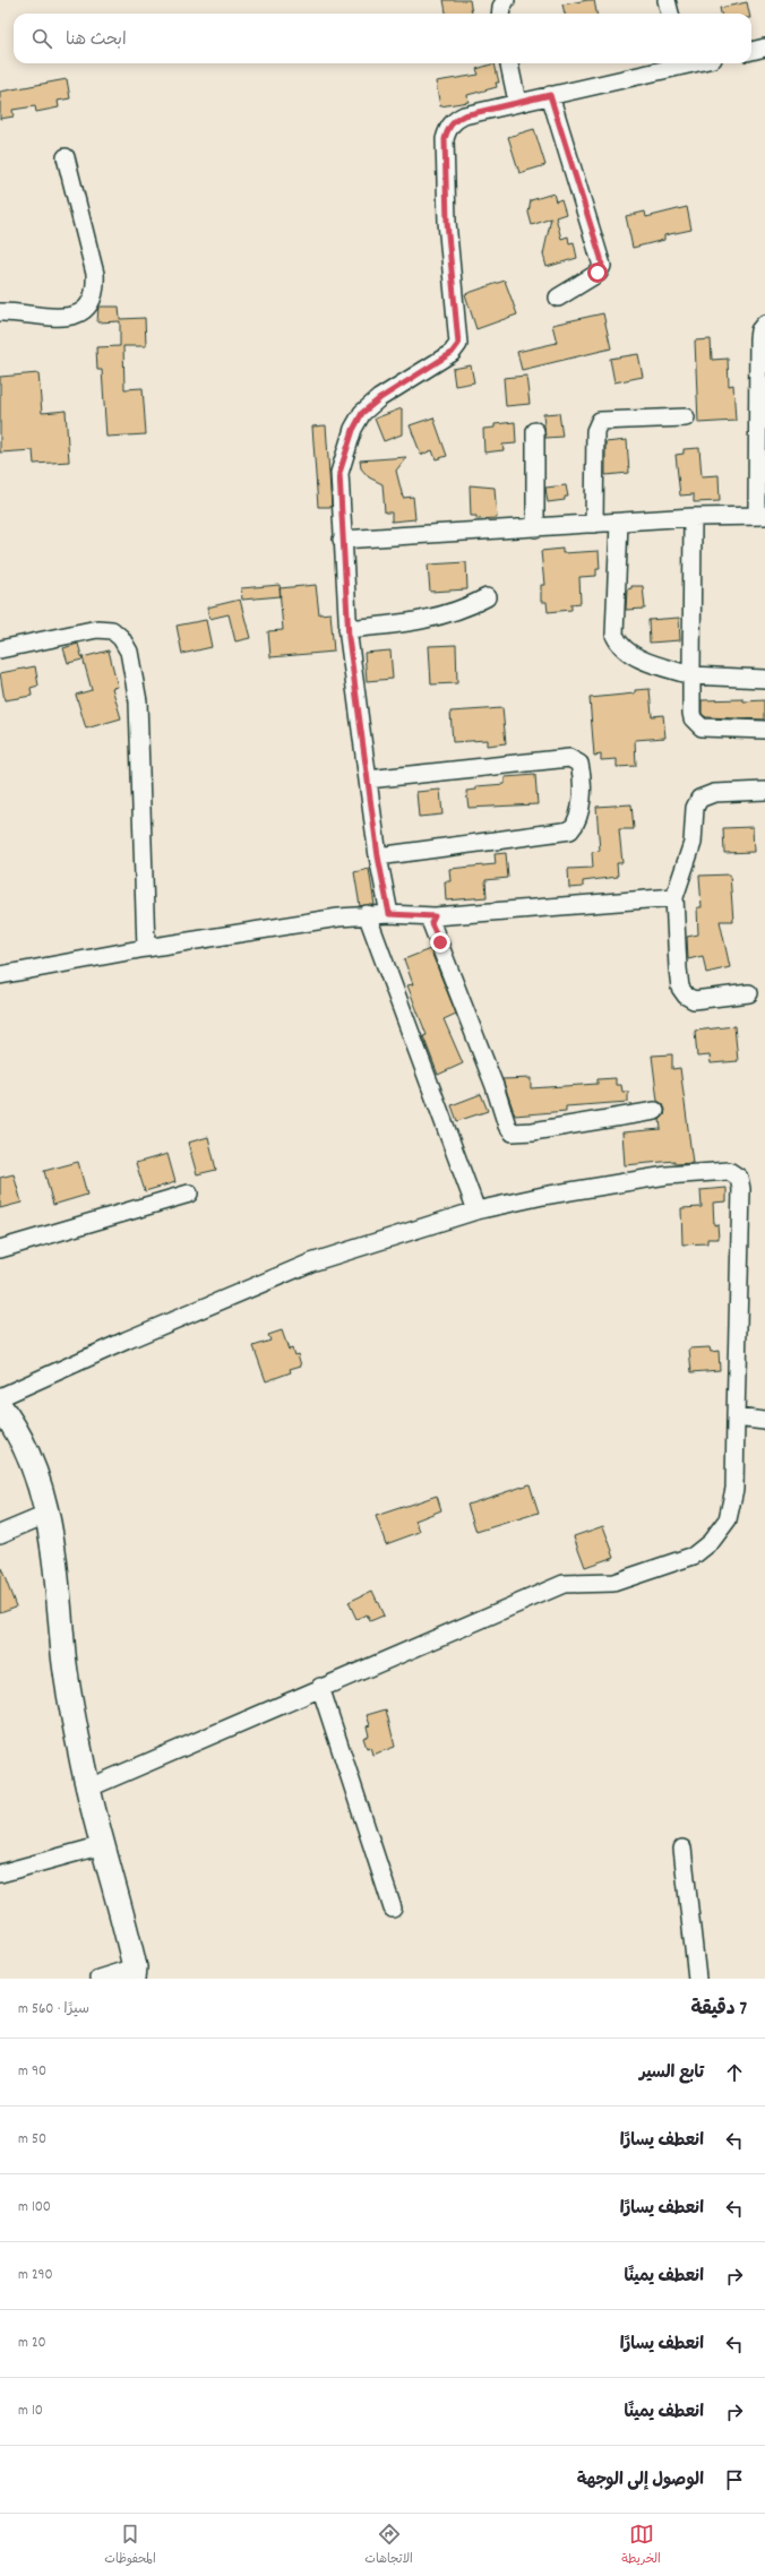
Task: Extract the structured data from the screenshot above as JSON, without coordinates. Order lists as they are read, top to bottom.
{
  "page": {
    "search": "ابحث هنا",
    "heading": ["7 دقيقة", "سيرًا · 560 m"],
    "list": [
      ["تابع السير", "90 m"],
      ["انعطف يسارًا", "50 m"],
      ["انعطف يسارًا", "100 m"],
      ["انعطف يمينًا", "290 m"],
      ["انعطف يسارًا", "20 m"],
      ["انعطف يمينًا", "10 m"],
      "الوصول إلى الوجهة"
    ],
    "nav": ["الخريطة", "الاتجاهات", "المحفوظات"]
  }
}
